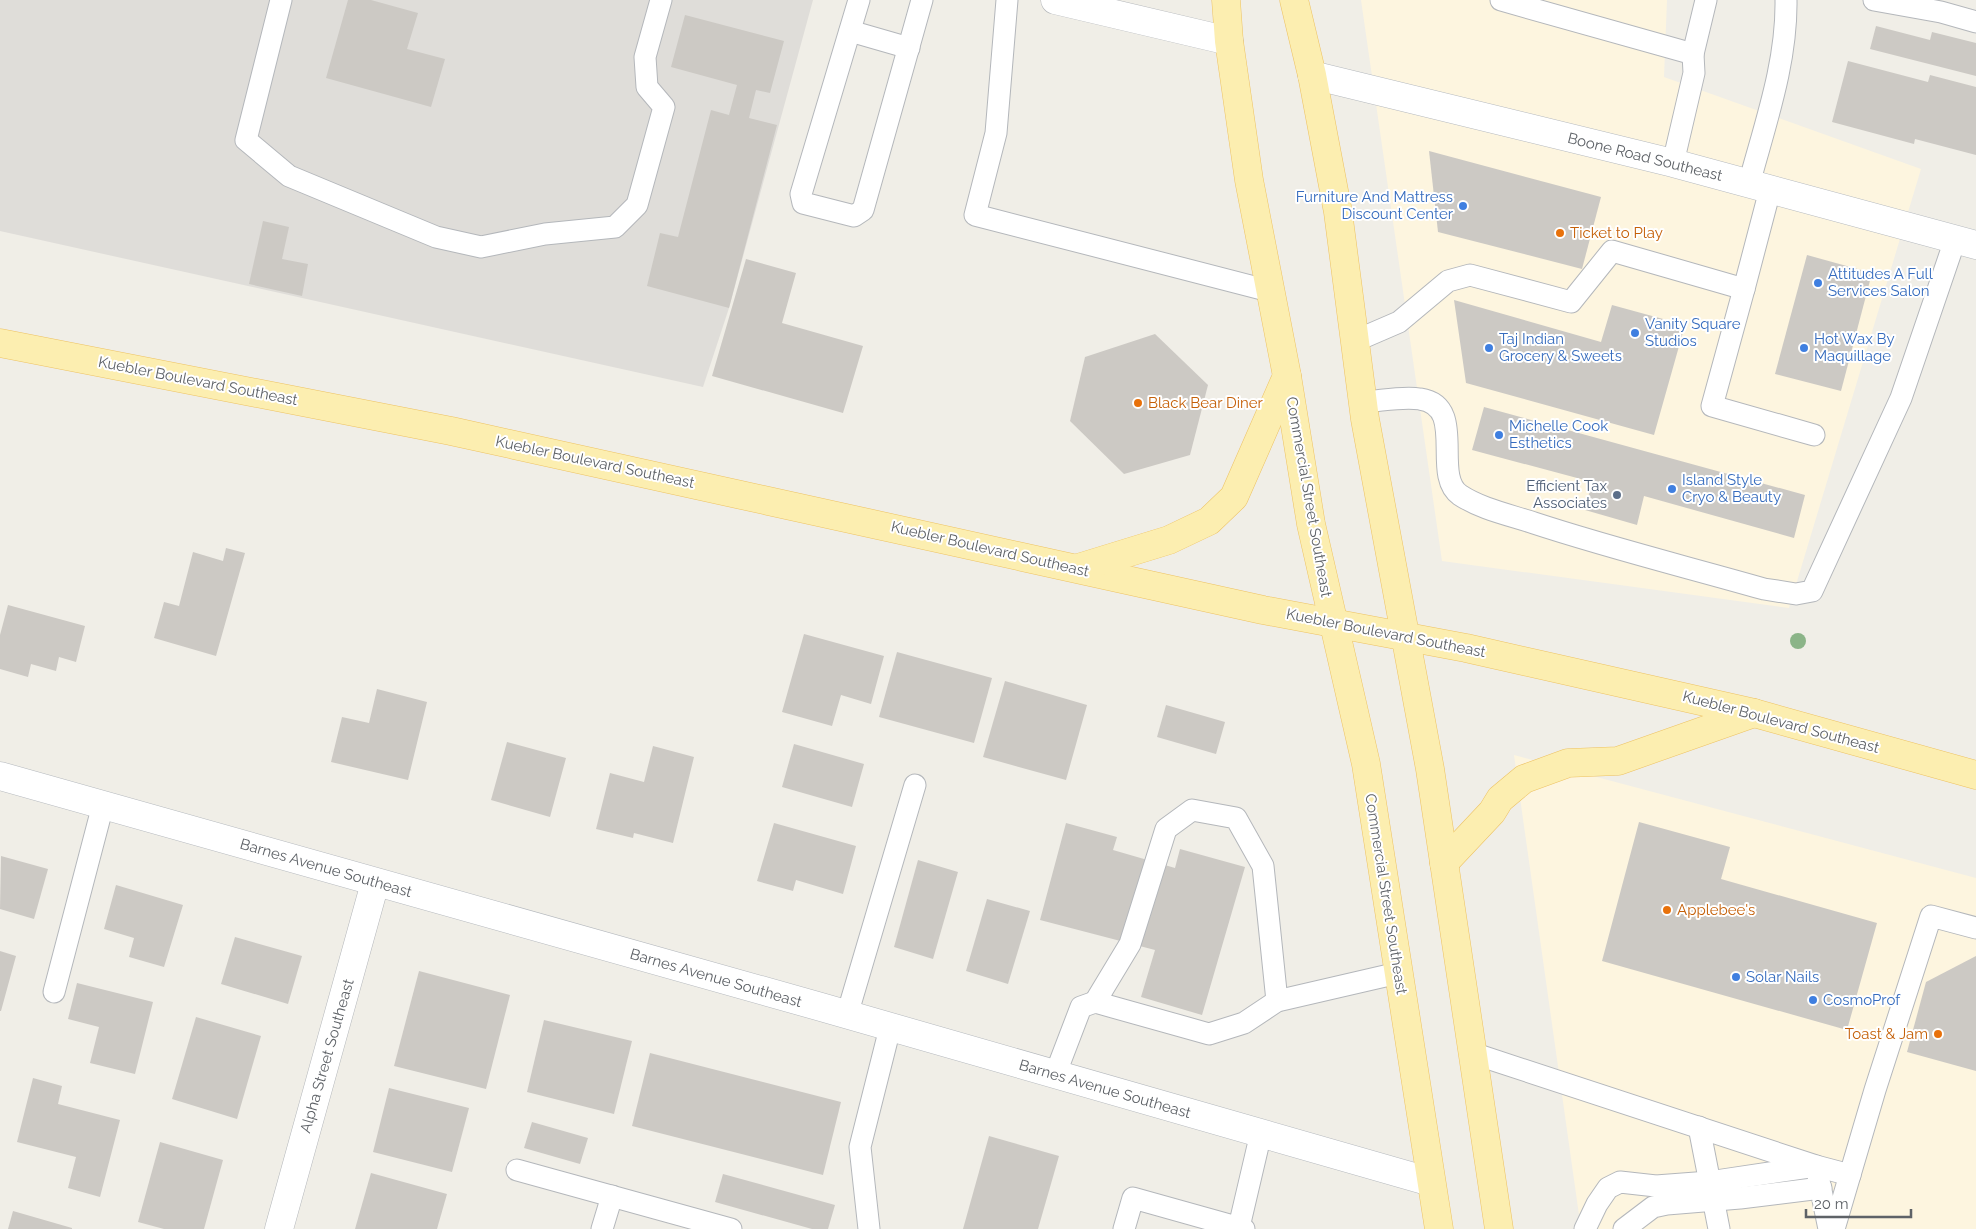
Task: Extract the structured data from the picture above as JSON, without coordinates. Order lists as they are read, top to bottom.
{
  "streets": {
    "main road": ["Kuebler Boulevard Southeast", "Commercial Street Southeast"],
    "street": ["Boone Road Southeast", "Barnes Avenue Southeast", "Alpha Street Southeast"]
  },
  "crossings": [
    ["Kuebler Boulevard Southeast", "Commercial Street Southeast"],
    ["Commercial Street Southeast", "Barnes Avenue Southeast"],
    ["Barnes Avenue Southeast", "Alpha Street Southeast"]
  ],
  "places": [
    "Furniture And Mattress Discount Center",
    "Ticket to Play",
    "Attitudes A Full Services Salon",
    "Vanity Square Studios",
    "Taj Indian Grocery & Sweets",
    "Hot Wax By Maquillage",
    "Black Bear Diner",
    "Michelle Cook Esthetics",
    "Island Style Cryo & Beauty",
    "Efficient Tax Associates",
    "Applebee's",
    "Solar Nails",
    "CosmoProf",
    "Toast & Jam"
  ],
  "scale_bar": "20 m"
}
